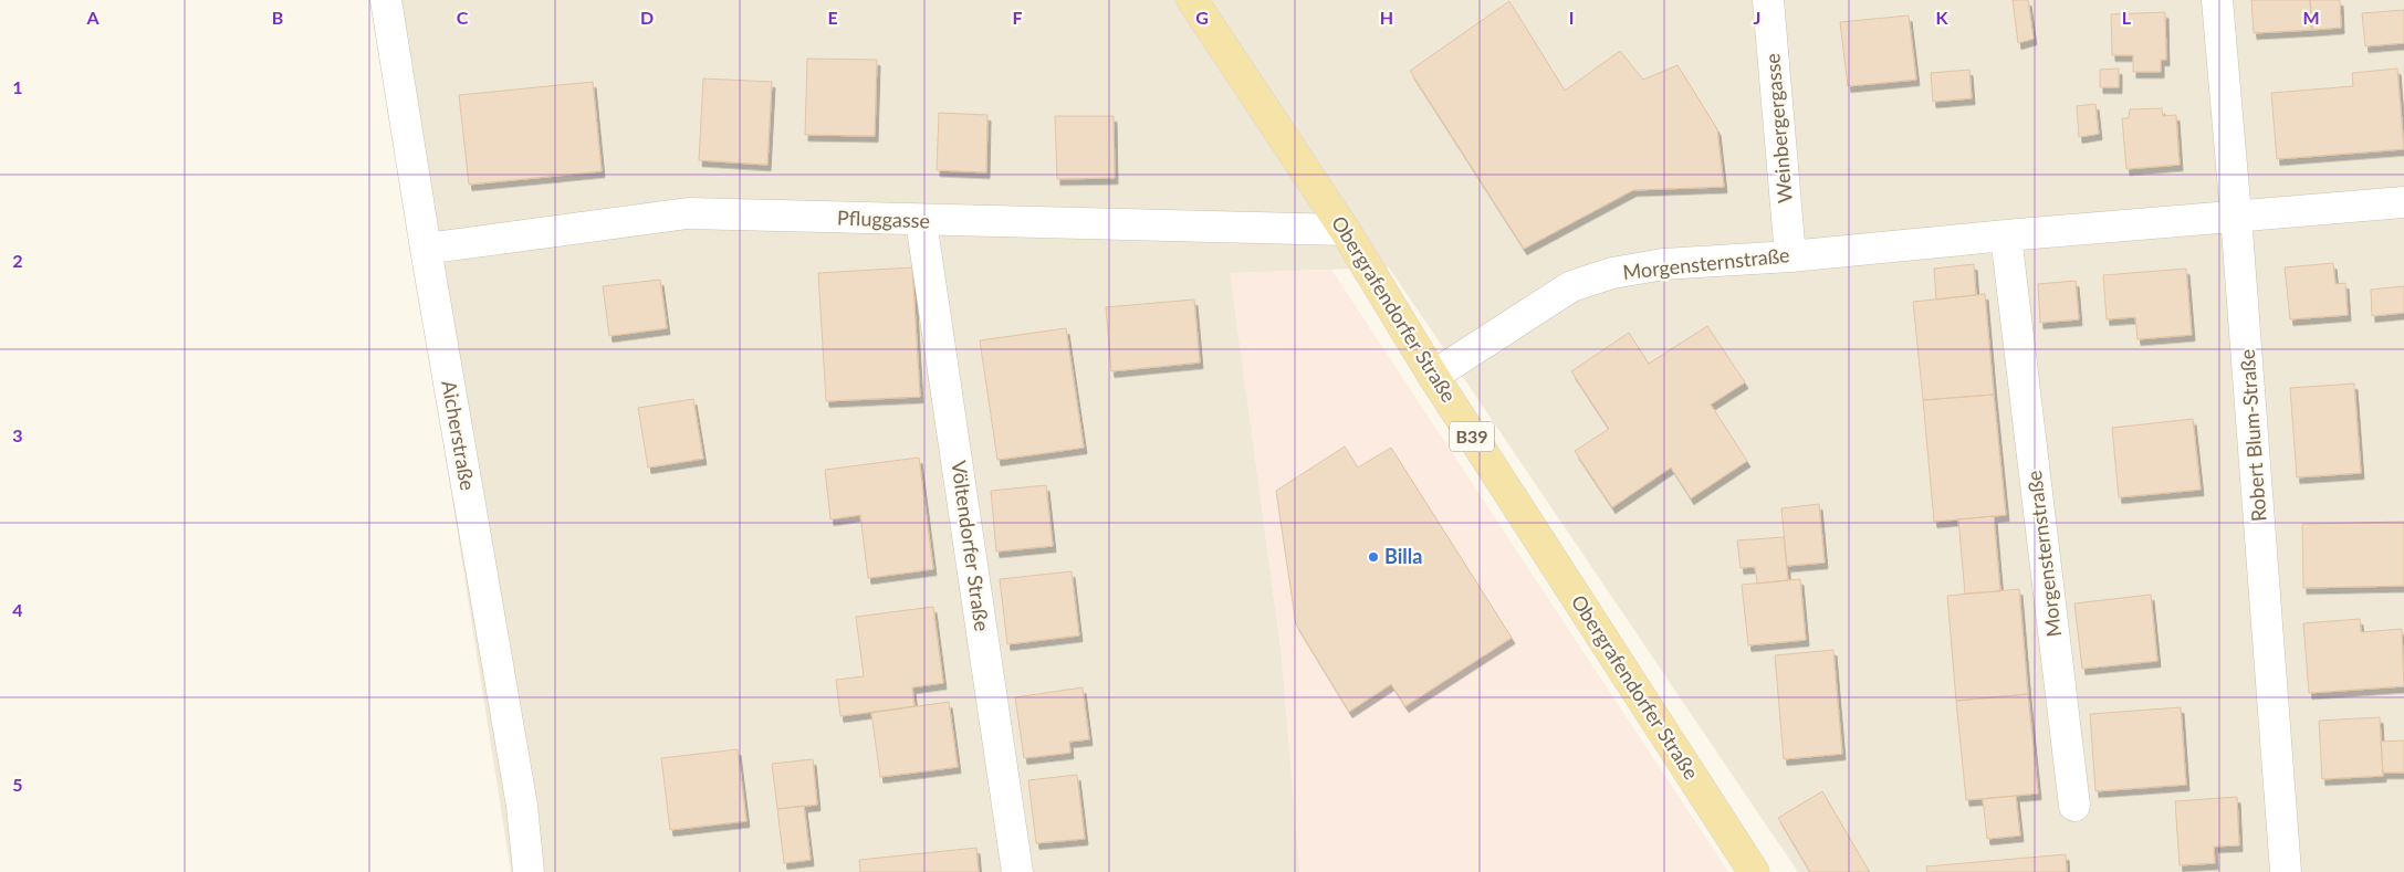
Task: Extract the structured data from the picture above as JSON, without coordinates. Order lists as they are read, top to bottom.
{
  "streets": {
    "main road": ["Obergrafendorfer Straße", "B39"],
    "street": [
      "Weinbergergasse",
      "Pfluggasse",
      "Morgensternstraße",
      "Aicherstraße",
      "Robert Blum-Straße",
      "Völtendorfer Straße"
    ]
  },
  "crossings": [
    ["Weinbergergasse", "Morgensternstraße"],
    ["Pfluggasse", "Obergrafendorfer Straße"],
    ["Pfluggasse", "Aicherstraße"],
    ["Pfluggasse", "Völtendorfer Straße"],
    ["Morgensternstraße", "Obergrafendorfer Straße"],
    ["Morgensternstraße", "Robert Blum-Straße"]
  ],
  "places": ["Billa"],
  "grid": {
    "columns": [
      "A",
      "B",
      "C",
      "D",
      "E",
      "F",
      "G",
      "H",
      "I",
      "J",
      "K",
      "L",
      "M"
    ],
    "rows": [
      "1",
      "2",
      "3",
      "4",
      "5"
    ]
  }
}
